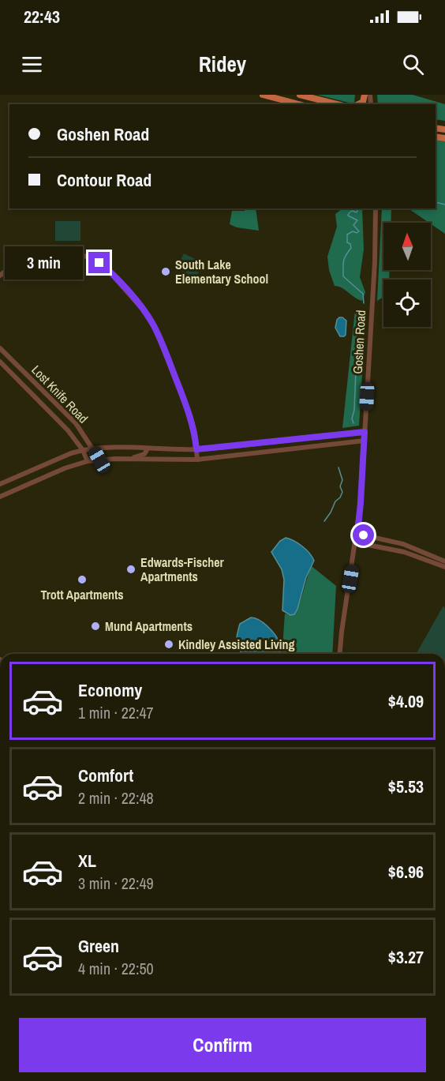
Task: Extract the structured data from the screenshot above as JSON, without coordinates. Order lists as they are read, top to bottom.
{
  "streets": {
    "street": ["Goshen Road", "Lost Knife Road"]
  },
  "places": [
    "South Lake Elementary School",
    "Edwards-Fischer Apartments",
    "Trott Apartments",
    "Mund Apartments",
    "Kindley Assisted Living"
  ],
  "north": "top",
  "page": {
    "status": "22:43",
    "header": "Ridey",
    "banner": ["Goshen Road", "Contour Road"],
    "bubble": "3 min",
    "list": [
      {
        "name": "Economy",
        "note": "1 min · 22:47",
        "value": "$4.09"
      },
      {
        "name": "Comfort",
        "note": "2 min · 22:48",
        "value": "$5.53"
      },
      {
        "name": "XL",
        "note": "3 min · 22:49",
        "value": "$6.96"
      },
      {
        "name": "Green",
        "note": "4 min · 22:50",
        "value": "$3.27"
      }
    ],
    "buttons": "Confirm"
  }
}
